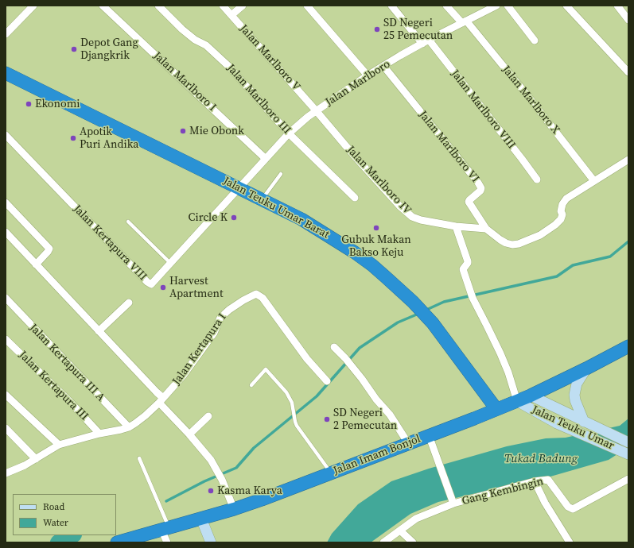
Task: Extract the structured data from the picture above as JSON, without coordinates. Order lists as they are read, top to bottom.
{
  "streets": {
    "highway": ["Jalan Teuku Umar Barat", "Jalan Imam Bonjol"],
    "main road": ["Jalan Teuku Umar"],
    "street": [
      "Jalan Marlboro V",
      "Jalan Marlboro I",
      "Jalan Marlboro",
      "Jalan Marlboro III",
      "Jalan Marlboro X",
      "Jalan Marlboro VIII",
      "Jalan Marlboro VI",
      "Jalan Marlboro IV",
      "Jalan Kertapura VIII",
      "Jalan Kertapura I",
      "Jalan Kertapura III A",
      "Jalan Kertapura III",
      "Gang Kembingin"
    ]
  },
  "crossings": [
    ["Jalan Marlboro V", "Jalan Marlboro"],
    ["Jalan Marlboro V", "Jalan Marlboro IV"],
    ["Jalan Marlboro I", "Jalan Marlboro"],
    ["Jalan Marlboro", "Jalan Marlboro III"],
    ["Jalan Marlboro", "Jalan Marlboro X"],
    ["Jalan Marlboro", "Jalan Marlboro VIII"],
    ["Jalan Marlboro", "Jalan Marlboro VI"],
    ["Jalan Marlboro", "Jalan Marlboro IV"],
    ["Jalan Marlboro", "Jalan Teuku Umar Barat"],
    ["Jalan Marlboro", "Jalan Kertapura VIII"],
    ["Jalan Marlboro VI", "Jalan Marlboro IV"],
    ["Jalan Teuku Umar Barat", "Jalan Kertapura VIII"],
    ["Jalan Teuku Umar Barat", "Jalan Imam Bonjol"],
    ["Jalan Teuku Umar", "Jalan Imam Bonjol"]
  ],
  "water": ["Tukad Badung"],
  "places": [
    "SD Negeri 25 Pemecutan",
    "Depot Gang Djangkrik",
    "Ekonomi",
    "Mie Obonk",
    "Apotik Puri Andika",
    "Circle K",
    "Gubuk Makan Bakso Keju",
    "Harvest Apartment",
    "SD Negeri 2 Pemecutan",
    "Kasma Karya"
  ],
  "legend": ["Road", "Water"]
}
